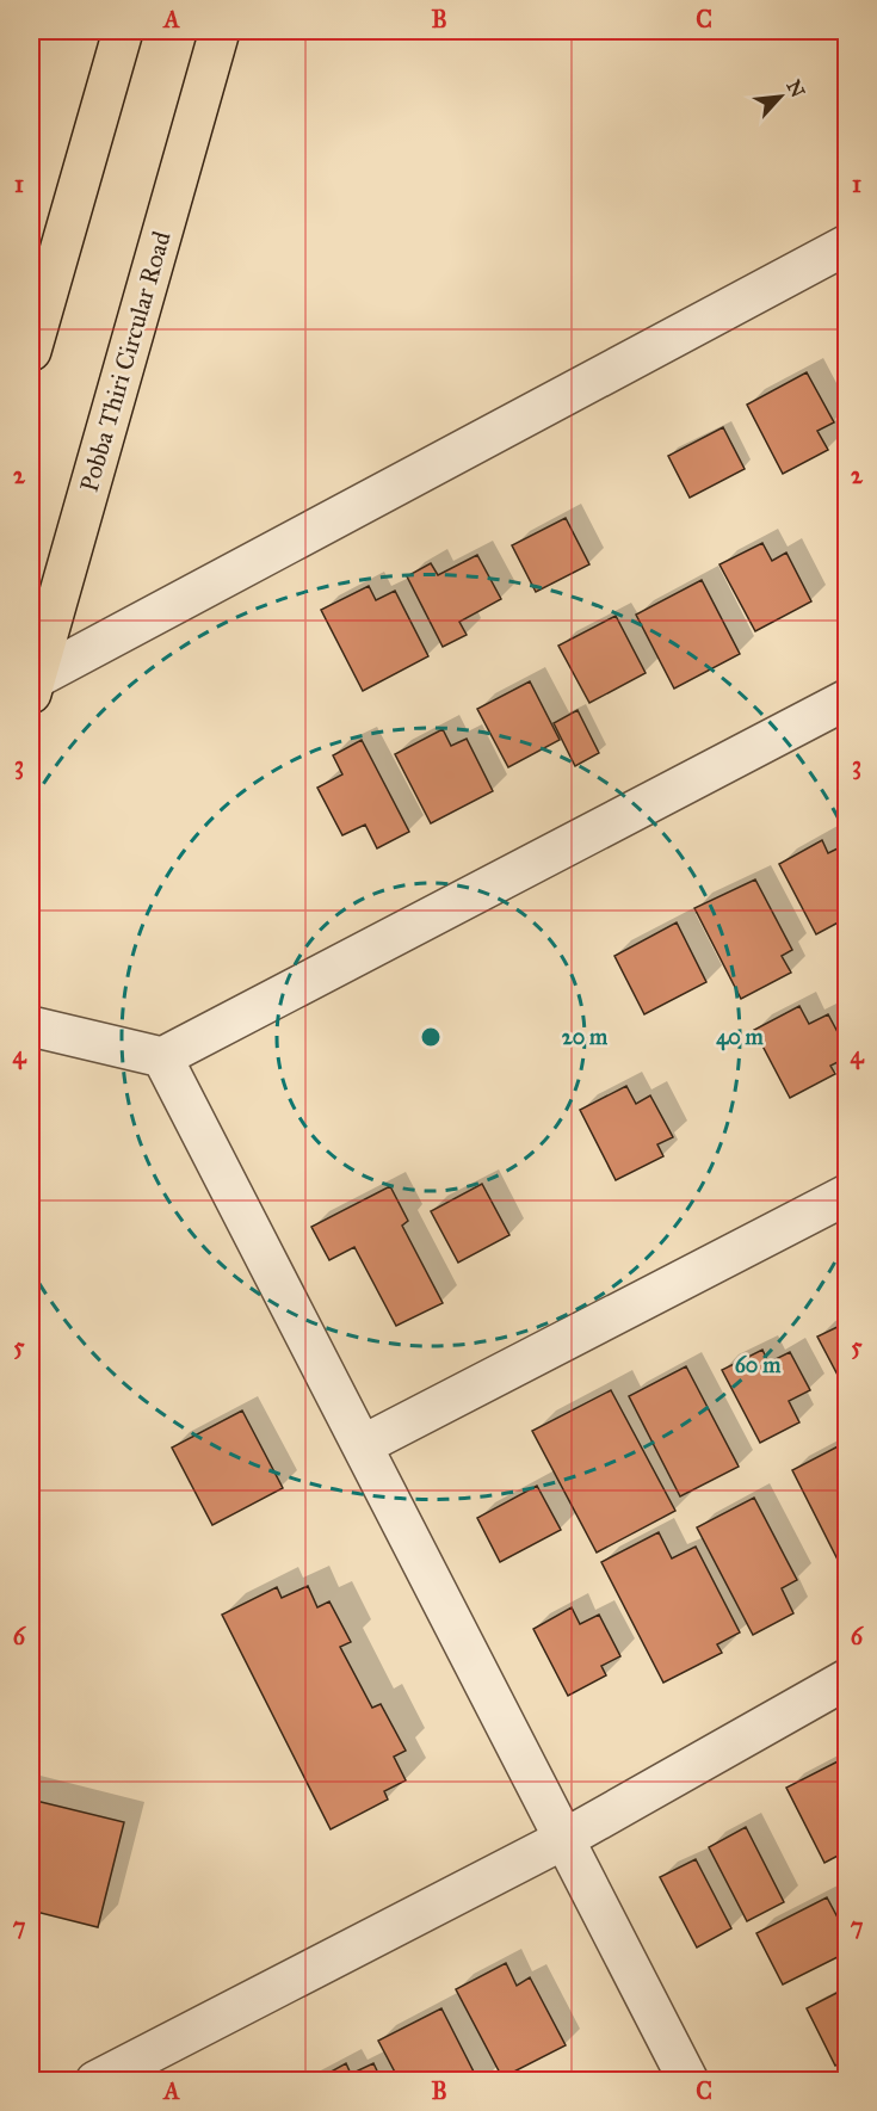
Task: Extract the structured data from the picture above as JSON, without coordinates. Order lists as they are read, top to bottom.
{
  "streets": {
    "main road": ["Pobba Thiri Circular Road"]
  },
  "north": "top right",
  "grid": {
    "columns": ["A", "B", "C"],
    "rows": [
      "1",
      "2",
      "3",
      "4",
      "5",
      "6",
      "7"
    ]
  },
  "rings": ["20 m", "40 m", "60 m"]
}
